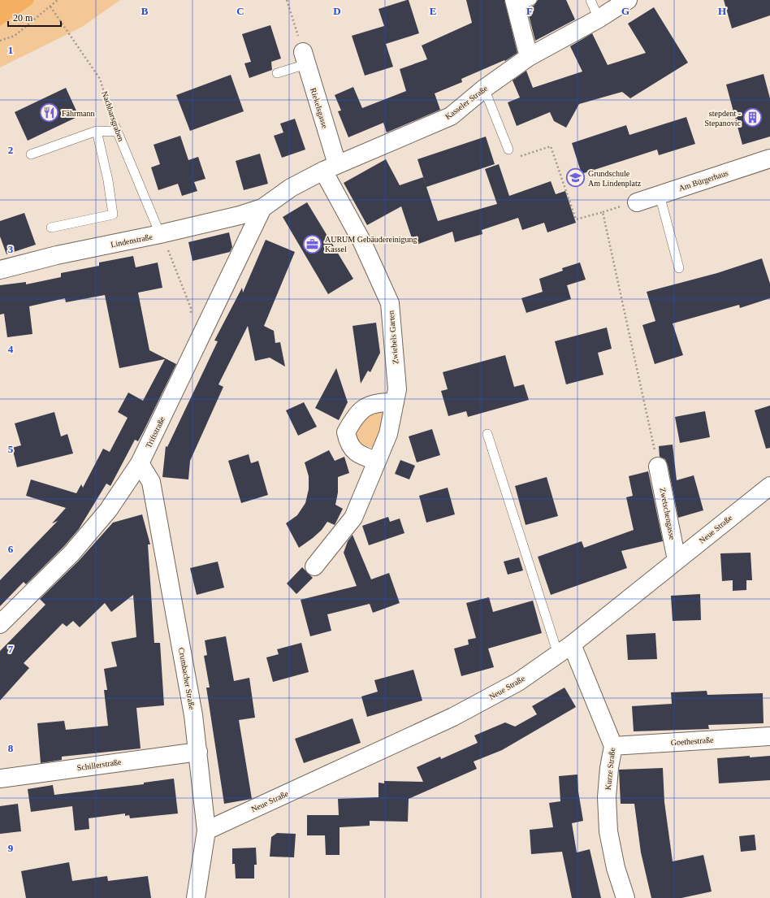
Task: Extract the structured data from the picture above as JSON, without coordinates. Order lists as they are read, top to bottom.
{
  "streets": {
    "street": [
      "Kasseler Straße",
      "Riekelsgasse",
      "Am Bürgerhaus",
      "Lindenstraße",
      "Zwiebels Garten",
      "Triftstraße",
      "Zwetschengasse",
      "Neue Straße",
      "Crumbacher Straße",
      "Goethestraße",
      "Schillerstraße",
      "Kurze Straße"
    ],
    "lane": ["Nachbarsgraben"]
  },
  "crossings": [
    ["Kasseler Straße", "Riekelsgasse"],
    ["Kasseler Straße", "Lindenstraße"],
    ["Kasseler Straße", "Zwiebels Garten"],
    ["Kasseler Straße", "Triftstraße"],
    ["Riekelsgasse", "Zwiebels Garten"],
    ["Nachbarsgraben", "Lindenstraße"],
    ["Lindenstraße", "Triftstraße"],
    ["Triftstraße", "Crumbacher Straße"],
    ["Zwetschengasse", "Neue Straße"],
    ["Neue Straße", "Crumbacher Straße"],
    ["Neue Straße", "Kurze Straße"],
    ["Crumbacher Straße", "Schillerstraße"],
    ["Goethestraße", "Kurze Straße"]
  ],
  "places": {
    "restaurant": ["Fährmann"],
    "building": ["stepdent - Stepanovic"],
    "school or university": ["Grundschule Am Lindenplatz"],
    "office": ["AURUM Gebäudereinigung Kassel"]
  },
  "scale_bar": "20 m",
  "grid": {
    "columns": [
      "B",
      "C",
      "D",
      "E",
      "F",
      "G",
      "H"
    ],
    "rows": [
      "1",
      "2",
      "3",
      "4",
      "5",
      "6",
      "7",
      "8",
      "9"
    ]
  }
}
